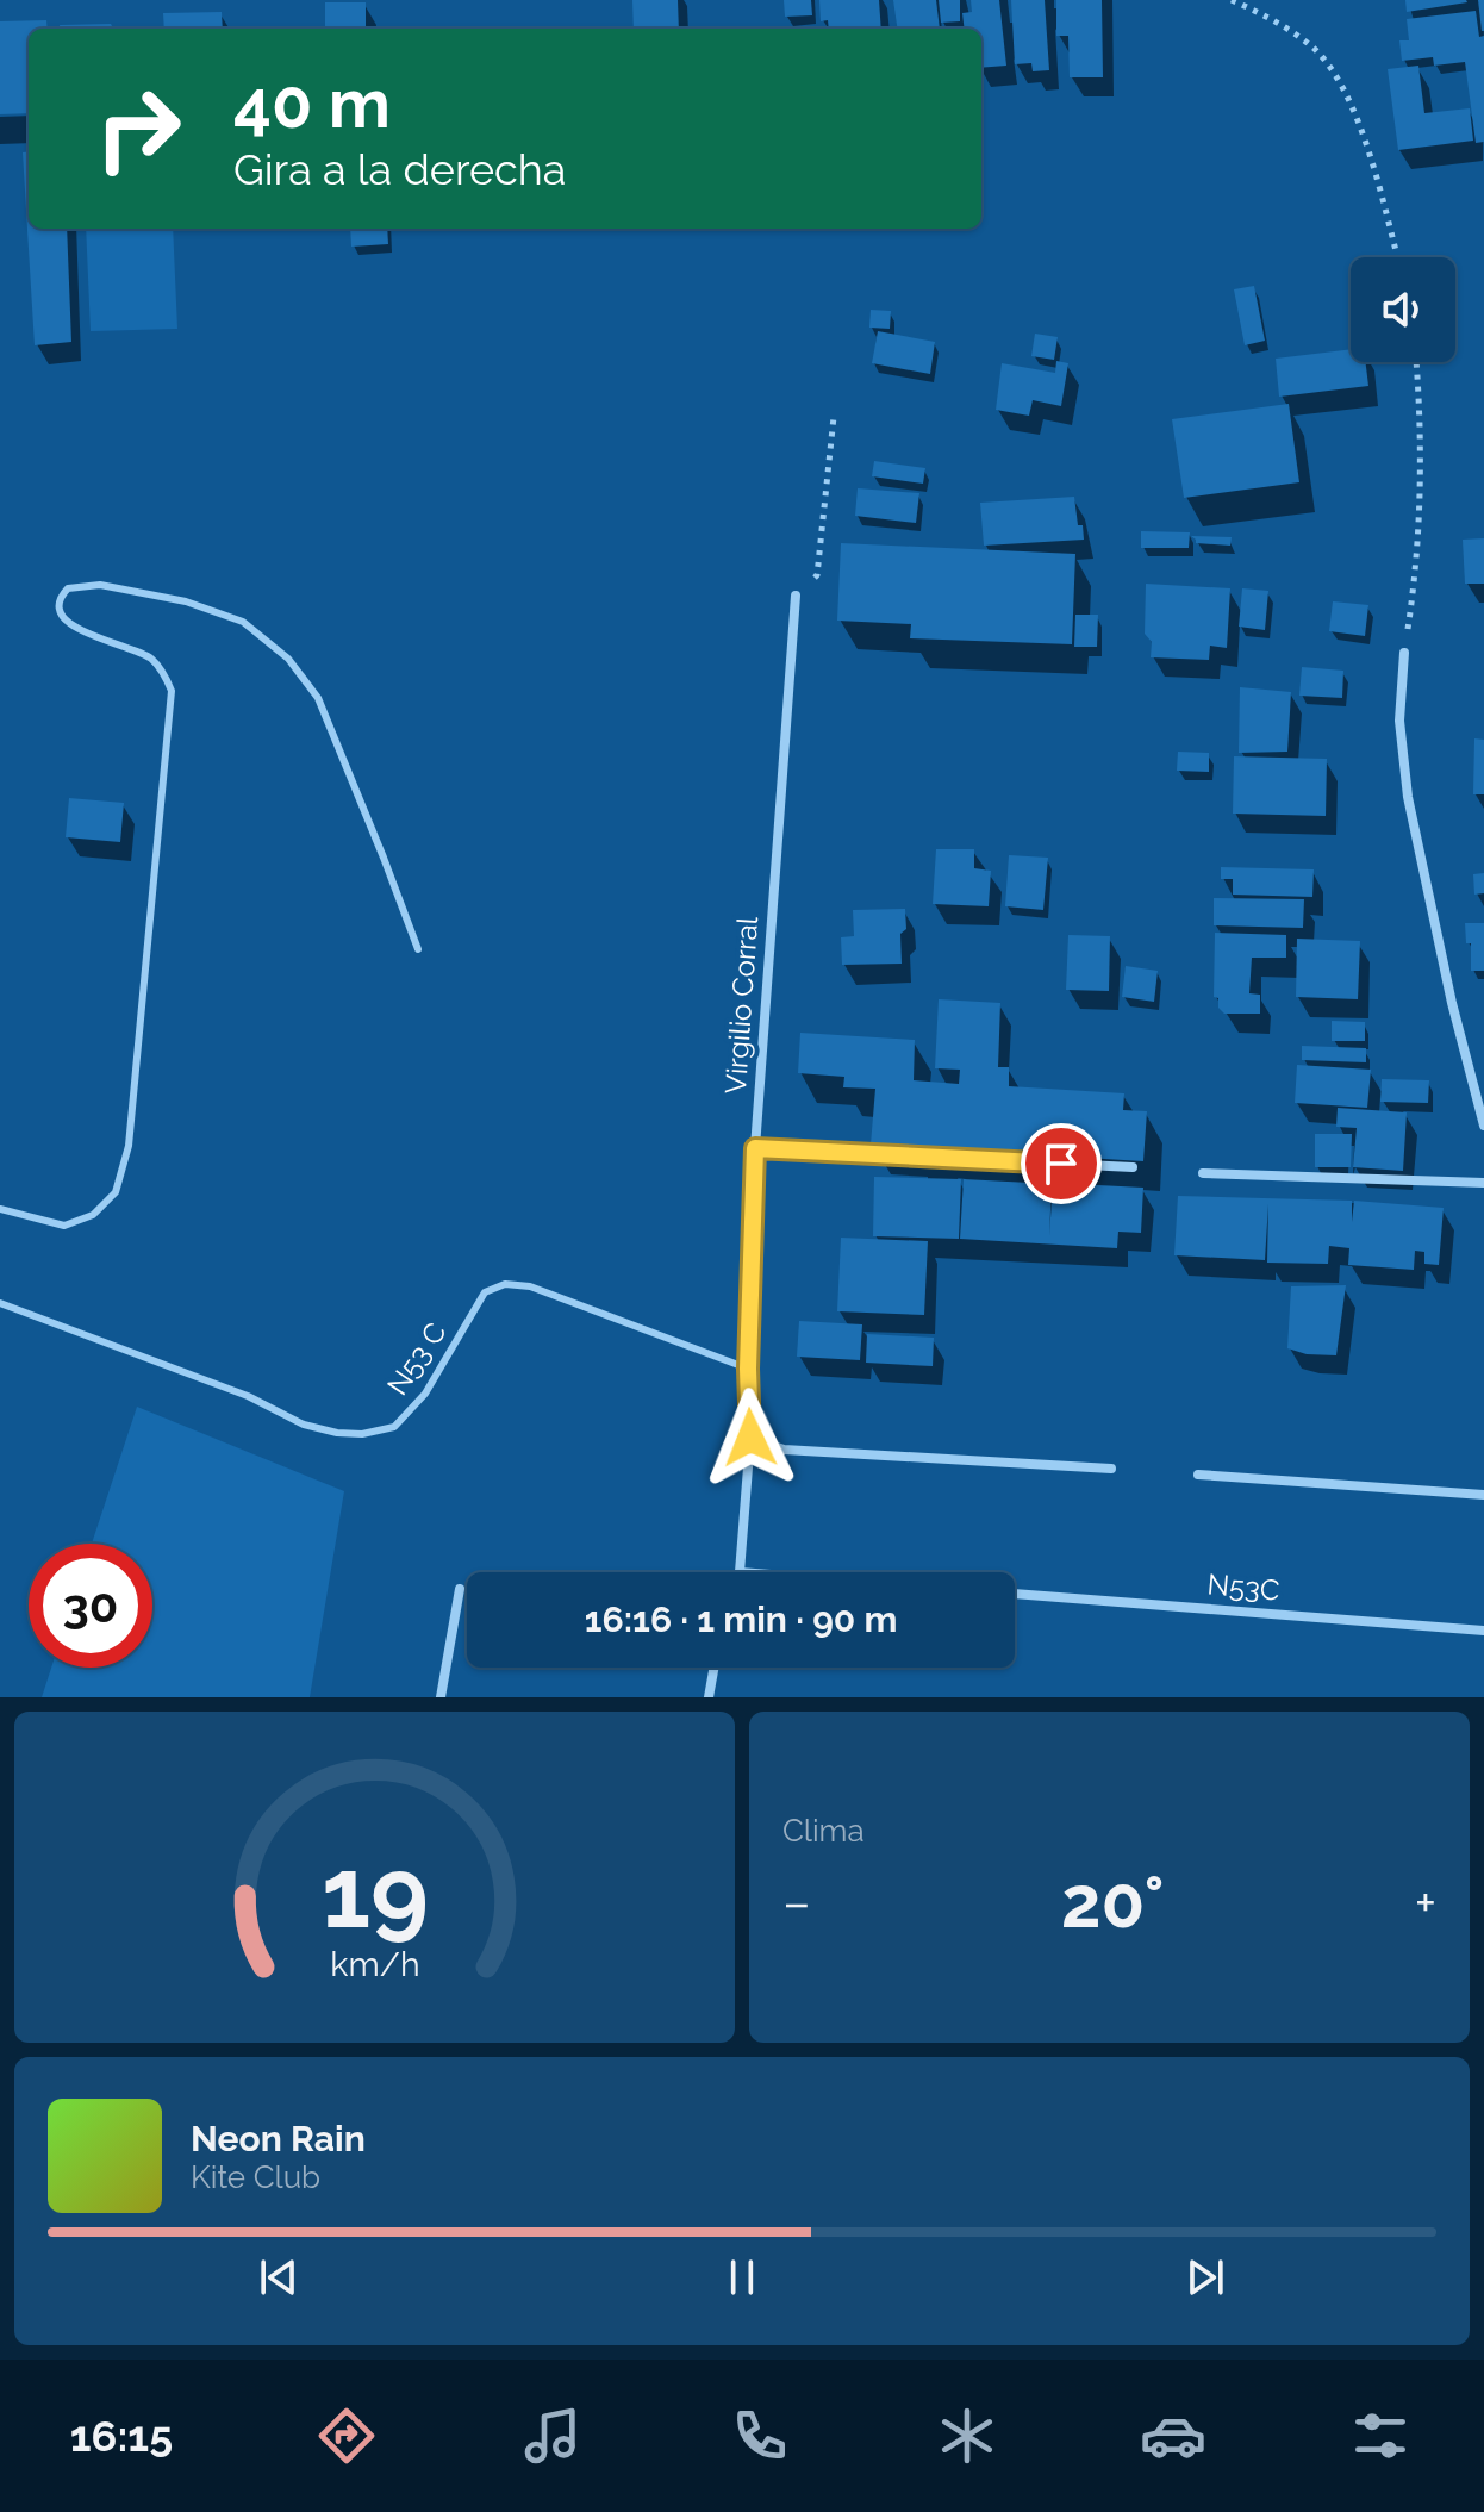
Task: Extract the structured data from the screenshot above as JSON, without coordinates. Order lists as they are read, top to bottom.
{
  "streets": {
    "street": ["Virgilio Corral", "N53C"],
    "lane": ["N53 C"]
  },
  "crossings": [
    ["Virgilio Corral", "N53 C"]
  ],
  "page": {
    "turn": ["40 m", "Gira a la derecha"],
    "limit": "30",
    "trip": "16:16 · 1 min · 90 m",
    "tile": "Clima",
    "heat": ["−", "20°", "+"],
    "song": ["Neon Rain", "Kite Club"],
    "tabs": "16:15",
    "gauge": ["19", "km/h"]
  }
}
